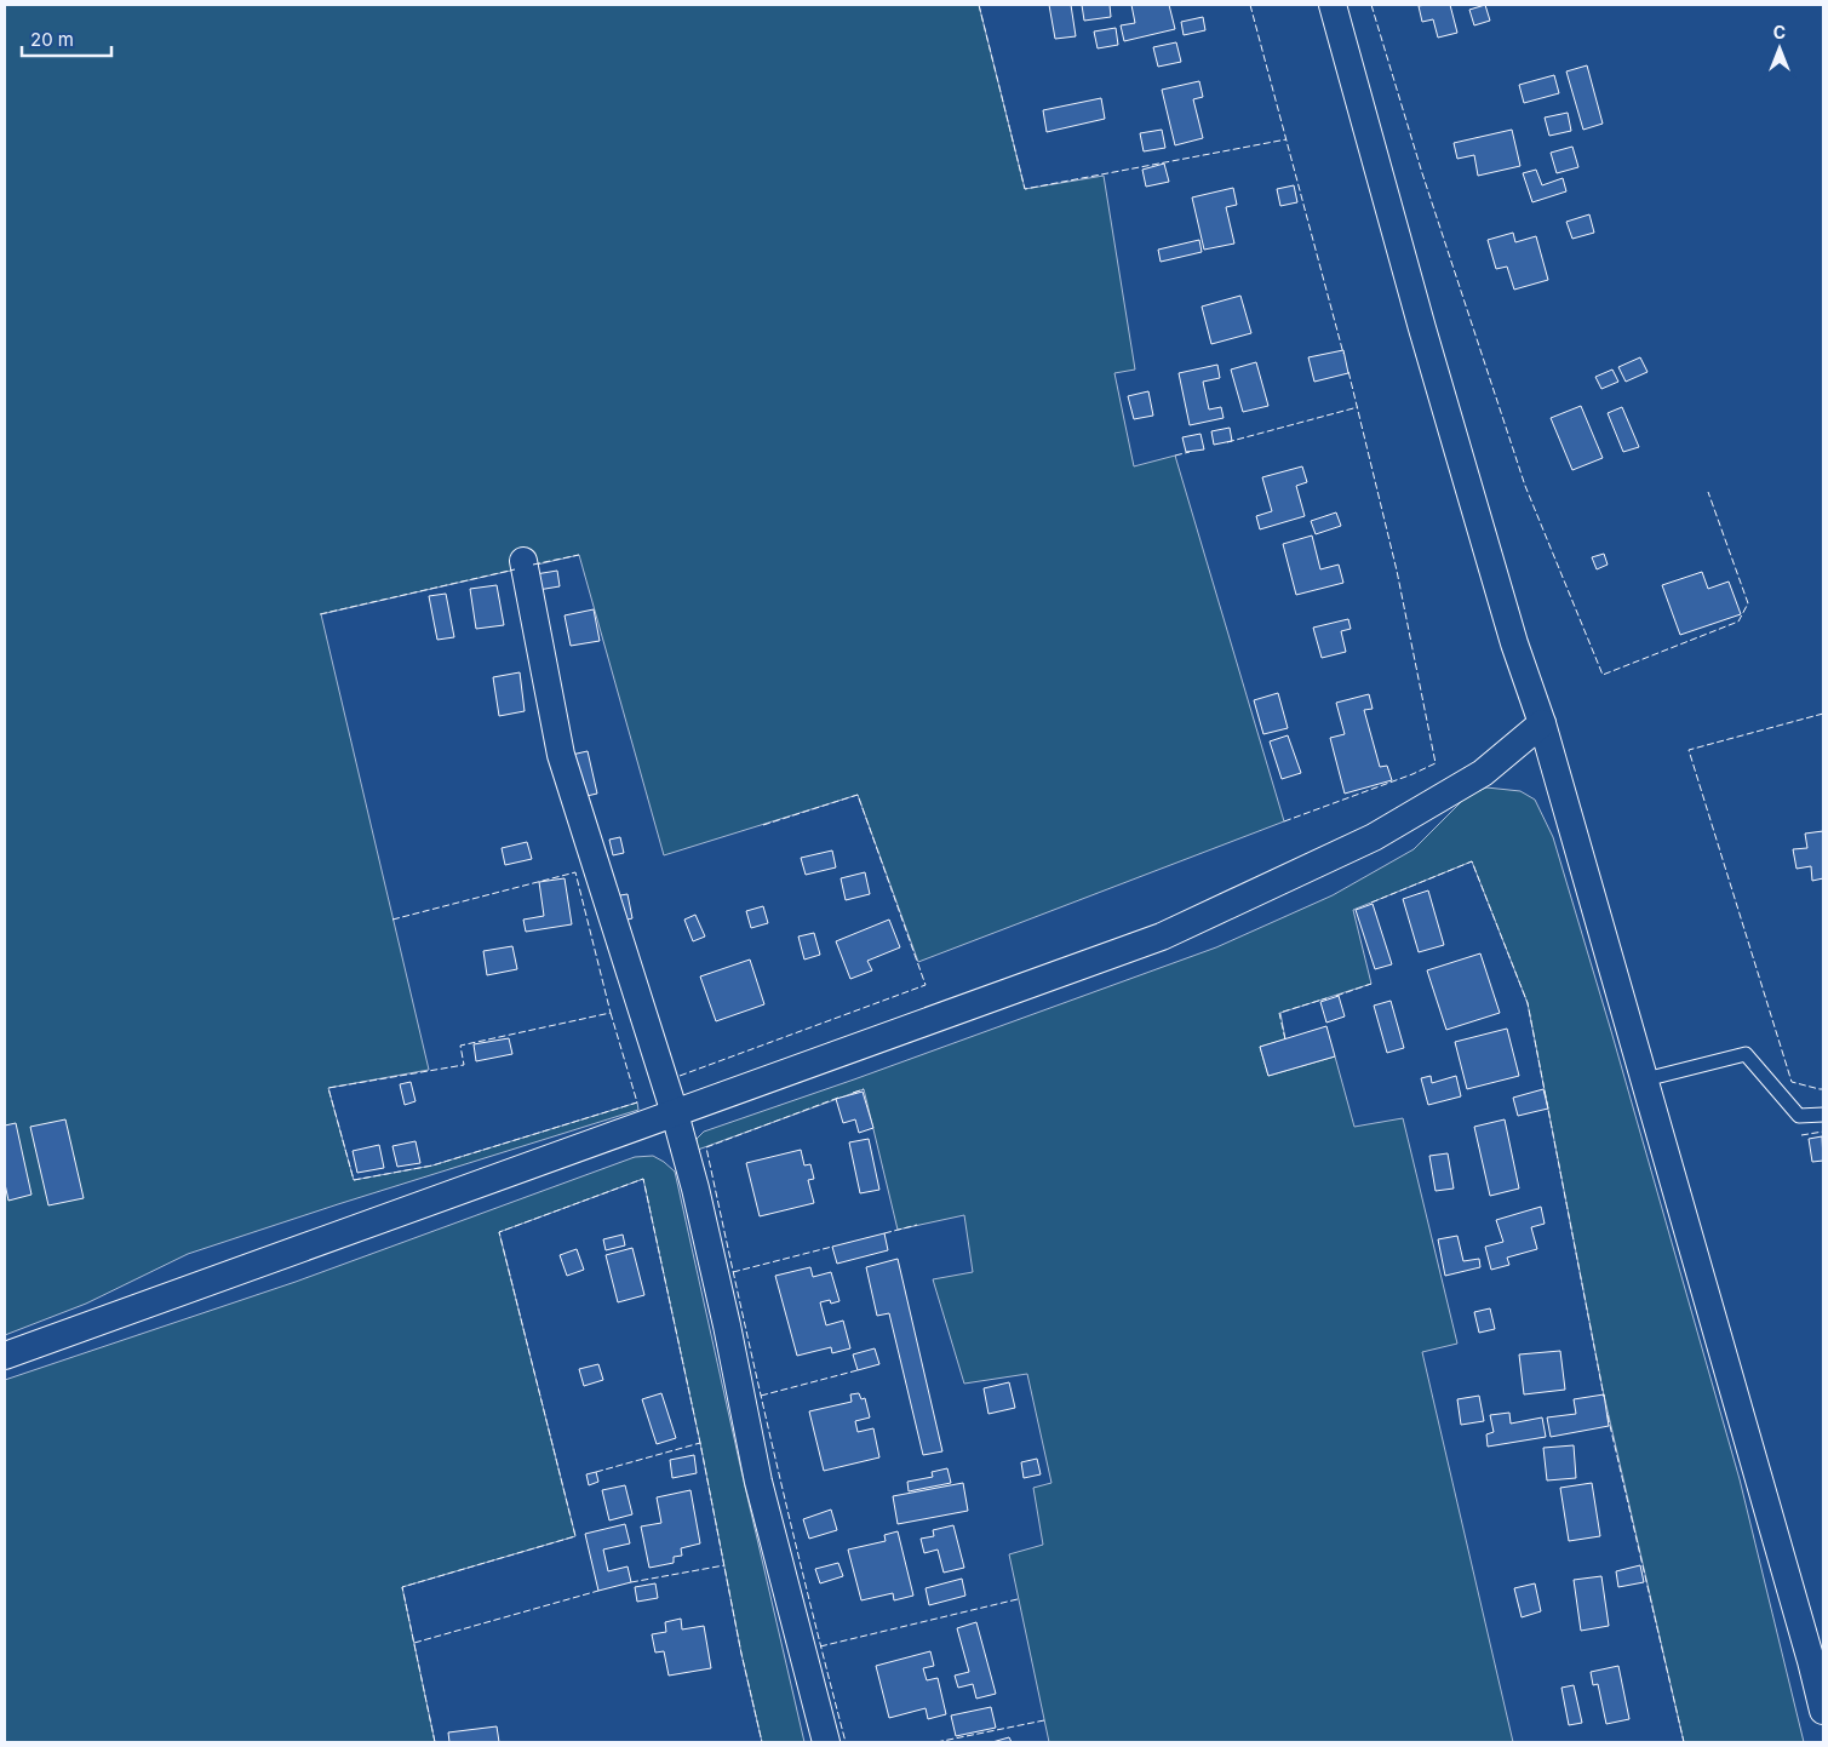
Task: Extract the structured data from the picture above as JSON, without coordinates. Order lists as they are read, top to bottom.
{
  "scale_bar": "20 m",
  "north": "top"
}
